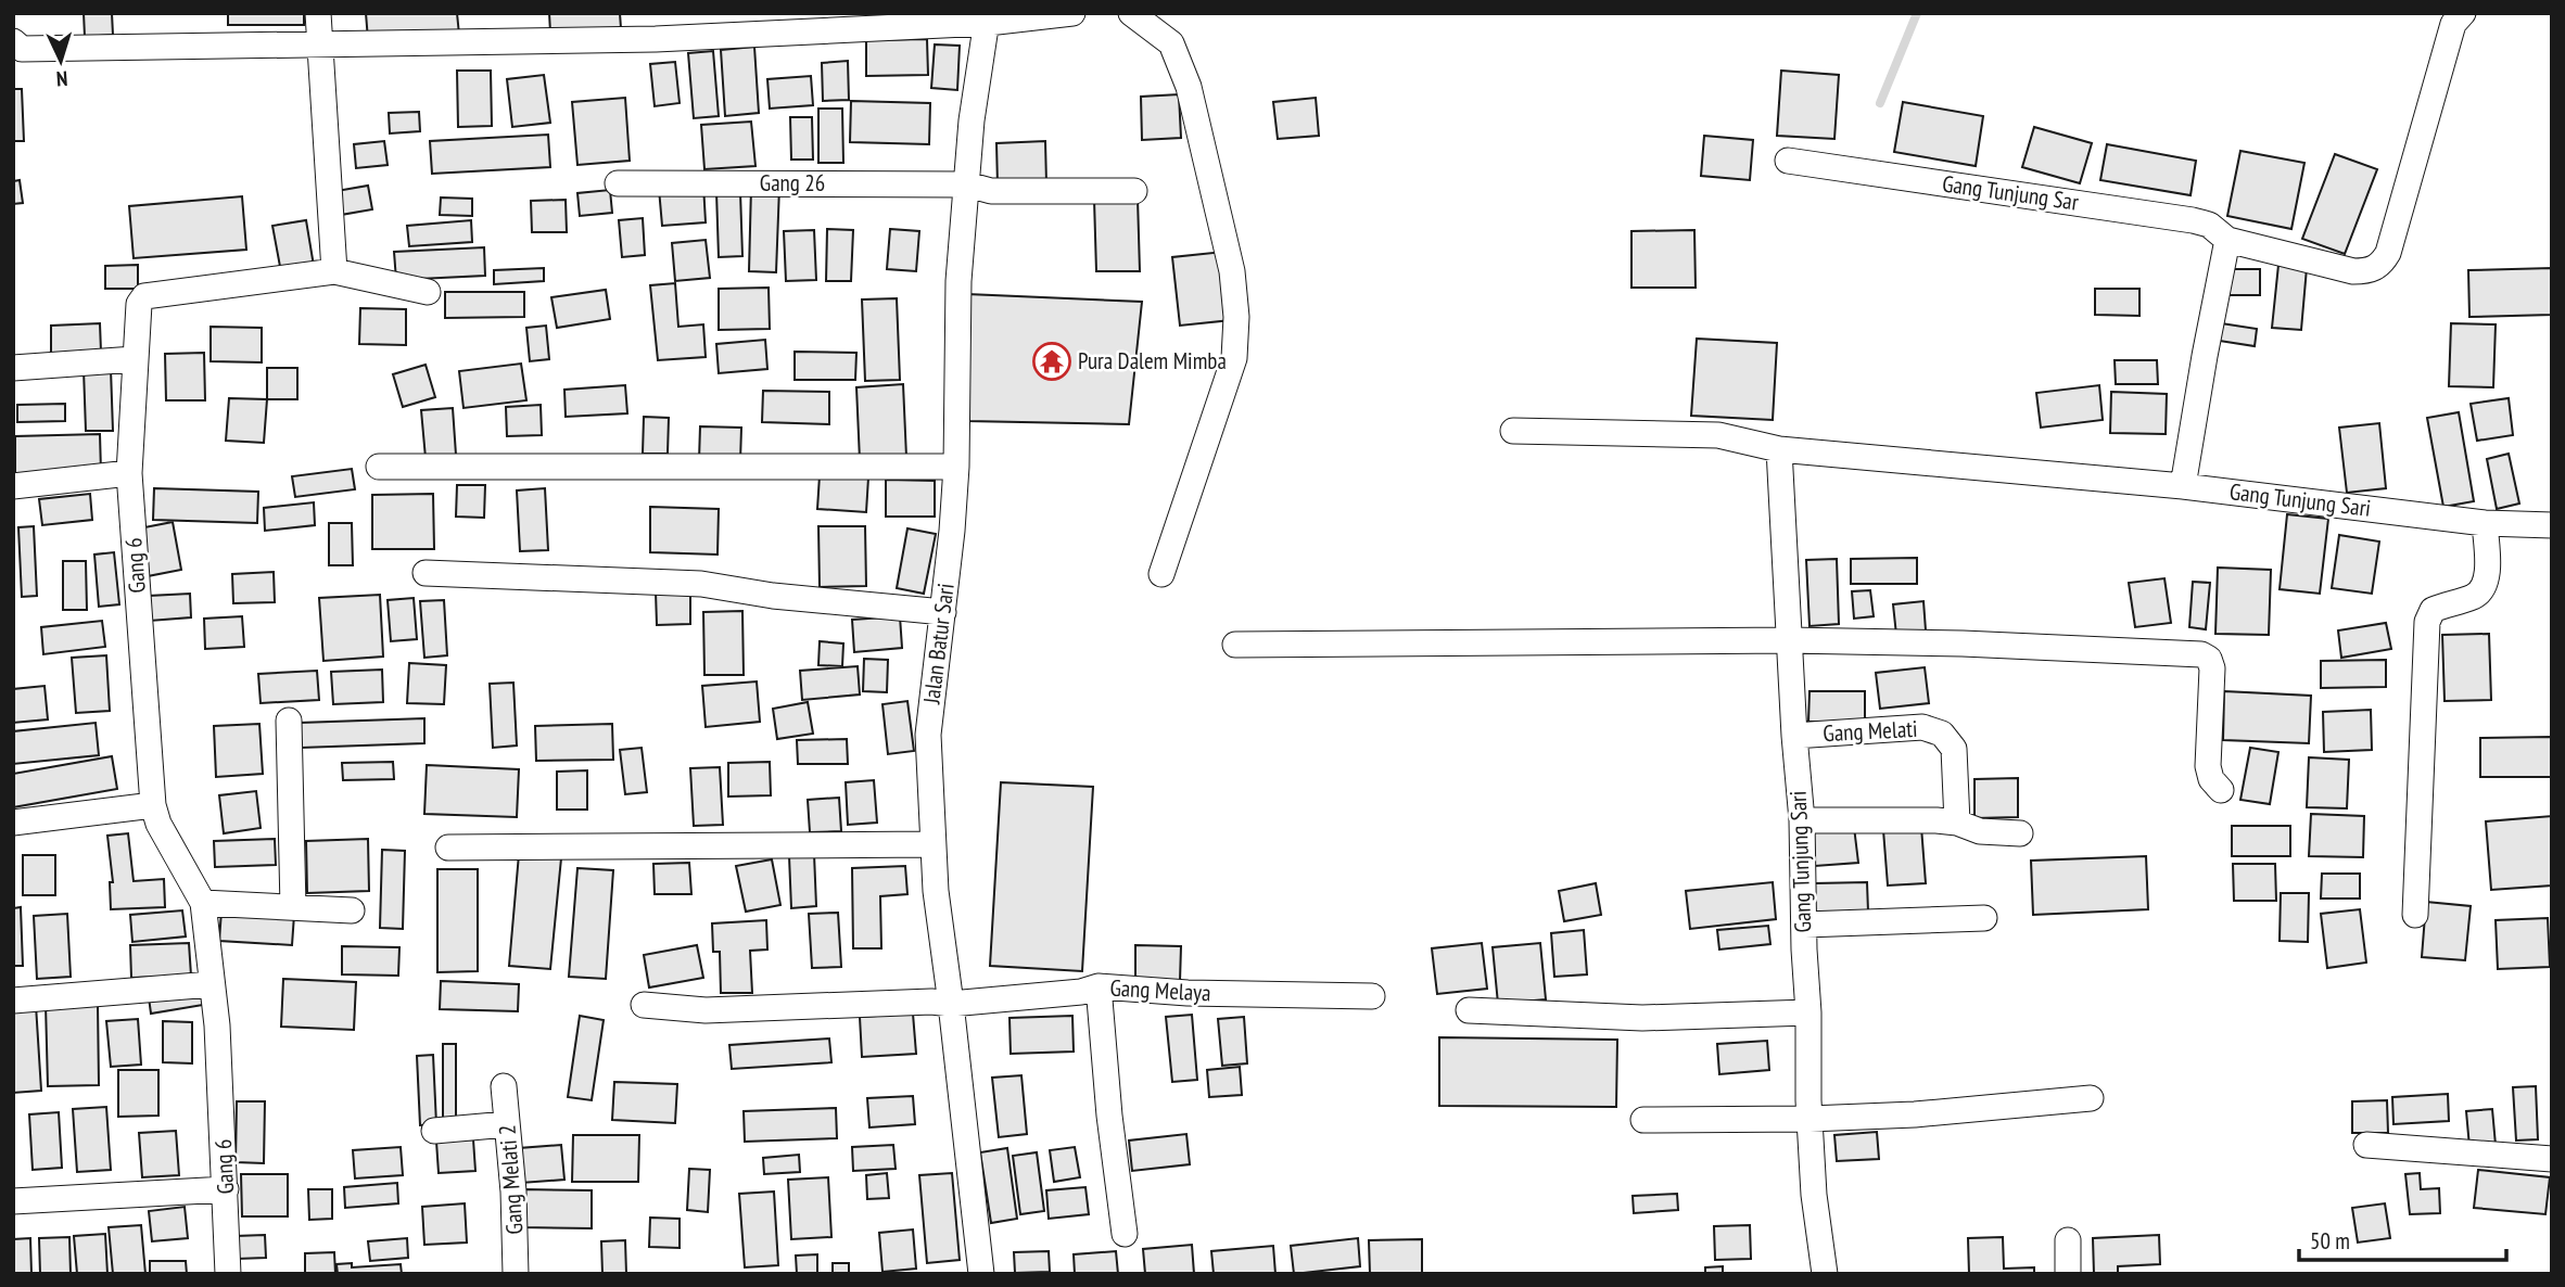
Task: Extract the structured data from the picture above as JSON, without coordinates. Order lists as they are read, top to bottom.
{
  "streets": {
    "street": [
      "Gang 26",
      "Gang Tunjung Sar",
      "Gang Tunjung Sari",
      "Gang 6",
      "Jalan Batur Sari",
      "Gang Melati",
      "Gang Melaya",
      "Gang Melati 2"
    ]
  },
  "crossings": [
    ["Gang 26", "Jalan Batur Sari"],
    ["Gang Tunjung Sari", "Gang Melati"],
    ["Jalan Batur Sari", "Gang Melaya"]
  ],
  "places": {
    "temple": ["Pura Dalem Mimba"]
  },
  "scale_bar": "50 m",
  "north": "bottom"
}
